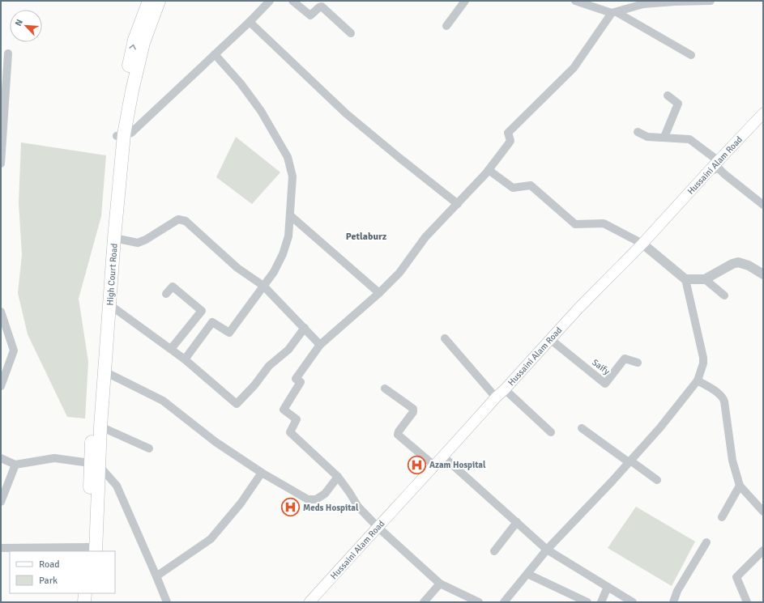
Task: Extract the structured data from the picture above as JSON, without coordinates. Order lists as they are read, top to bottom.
{
  "streets": {
    "highway": ["High Court Road"],
    "main road": ["Hussaini Alam Road"],
    "street": ["Saify"]
  },
  "crossings": [
    ["Hussaini Alam Road", "Saify"]
  ],
  "districts": ["Petlaburz"],
  "places": {
    "hospital": ["Azam Hospital", "Meds Hospital"]
  },
  "legend": ["Road", "Park"],
  "north": "top left"
}
